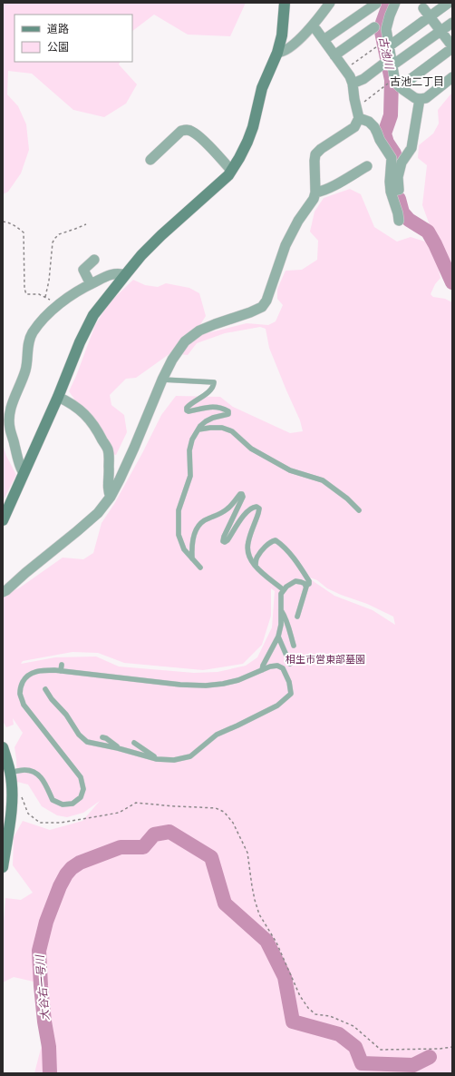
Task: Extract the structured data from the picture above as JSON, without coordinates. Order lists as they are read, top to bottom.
{
  "districts": ["古池二丁目"],
  "water": ["古池川", "大谷右一号川"],
  "parks": ["相生市営東部墓園"],
  "legend": ["道路", "公園"]
}
